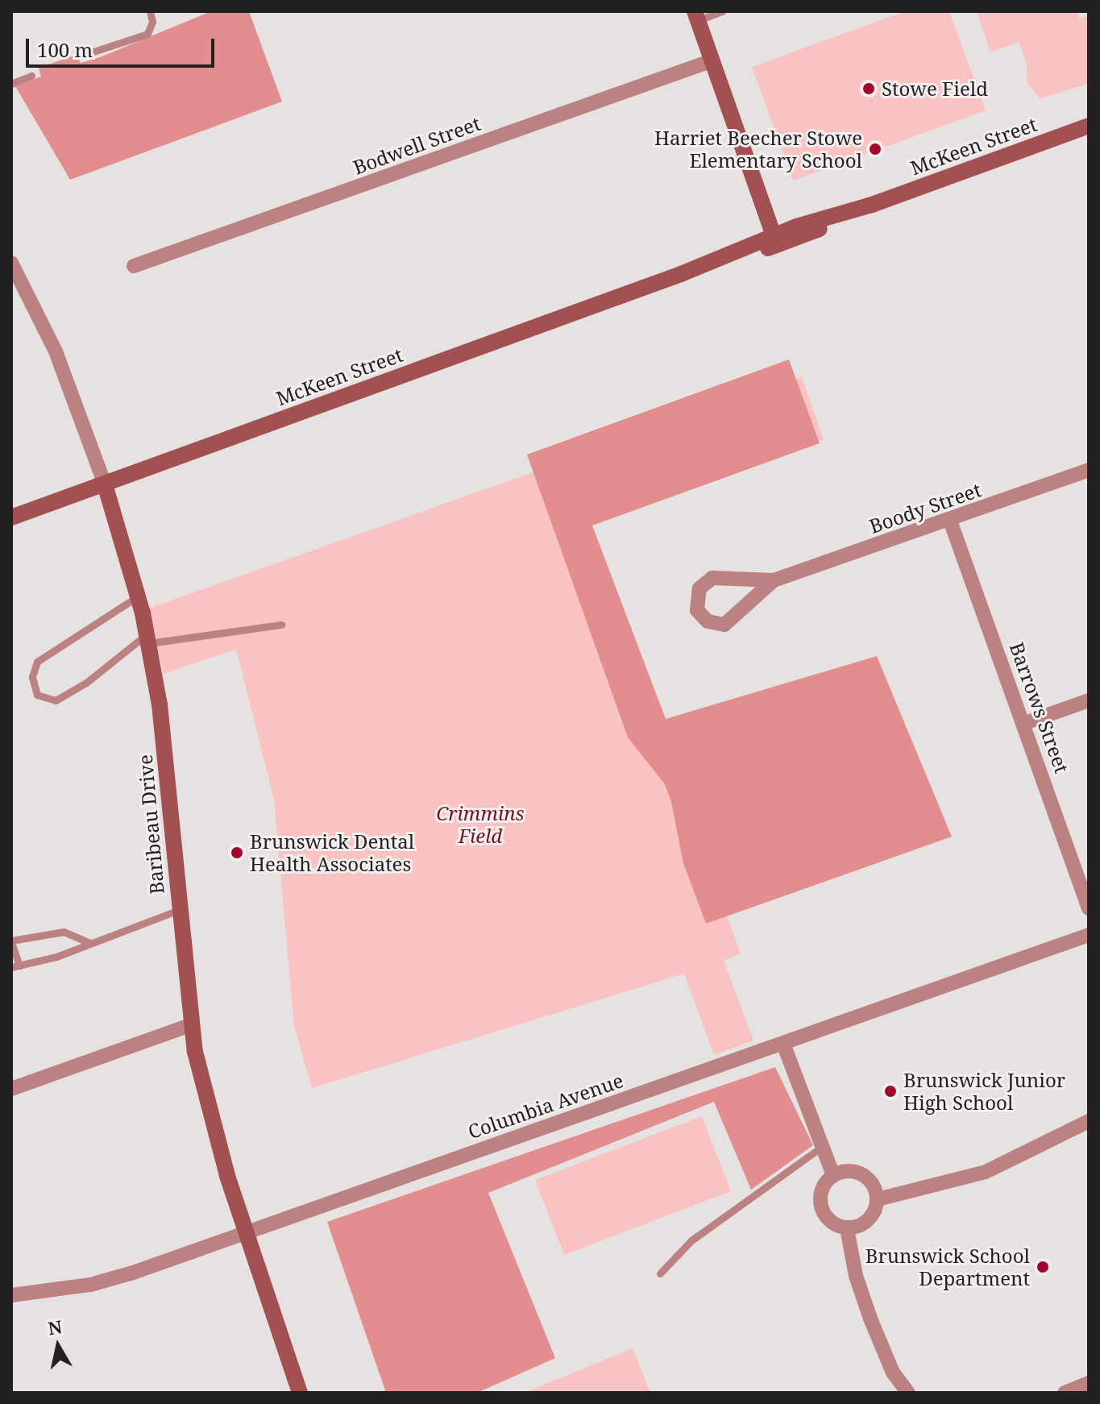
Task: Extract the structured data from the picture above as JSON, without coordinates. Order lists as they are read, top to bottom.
{
  "streets": {
    "street": [
      "Bodwell Street",
      "McKeen Street",
      "Boody Street",
      "Barrows Street",
      "Baribeau Drive",
      "Columbia Avenue"
    ]
  },
  "crossings": [
    ["McKeen Street", "Baribeau Drive"],
    ["Boody Street", "Barrows Street"],
    ["Baribeau Drive", "Columbia Avenue"]
  ],
  "parks": ["Crimmins Field"],
  "places": [
    "Stowe Field",
    "Harriet Beecher Stowe Elementary School",
    "Brunswick Dental Health Associates",
    "Brunswick Junior High School",
    "Brunswick School Department"
  ],
  "scale_bar": "100 m",
  "north": "top"
}
